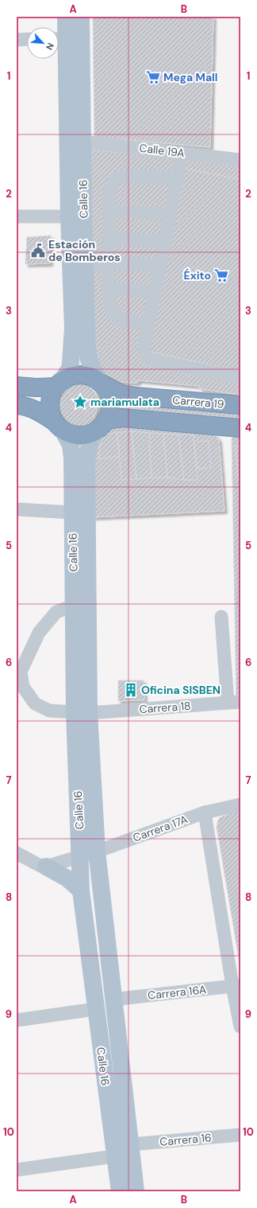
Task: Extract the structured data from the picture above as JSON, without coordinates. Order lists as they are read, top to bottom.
{
  "streets": {
    "highway": ["Carrera 19"],
    "main road": ["Calle 16"],
    "street": [
      "Calle 19A",
      "Carrera 18",
      "Carrera 17A",
      "Carrera 16A",
      "Carrera 16"
    ]
  },
  "crossings": [
    ["Calle 19A", "Calle 16"],
    ["Calle 16", "Carrera 19"],
    ["Calle 16", "Carrera 18"],
    ["Calle 16", "Carrera 17A"],
    ["Calle 16", "Carrera 16A"],
    ["Calle 16", "Carrera 16"]
  ],
  "places": {
    "supermarket": ["Mega Mall", "Éxito"],
    "public building": ["Estación de Bomberos"],
    "place": ["mariamulata"],
    "building": ["Oficina SISBEN"]
  },
  "north": "bottom right",
  "grid": {
    "columns": ["A", "B"],
    "rows": [
      "1",
      "2",
      "3",
      "4",
      "5",
      "6",
      "7",
      "8",
      "9",
      "10"
    ]
  }
}
